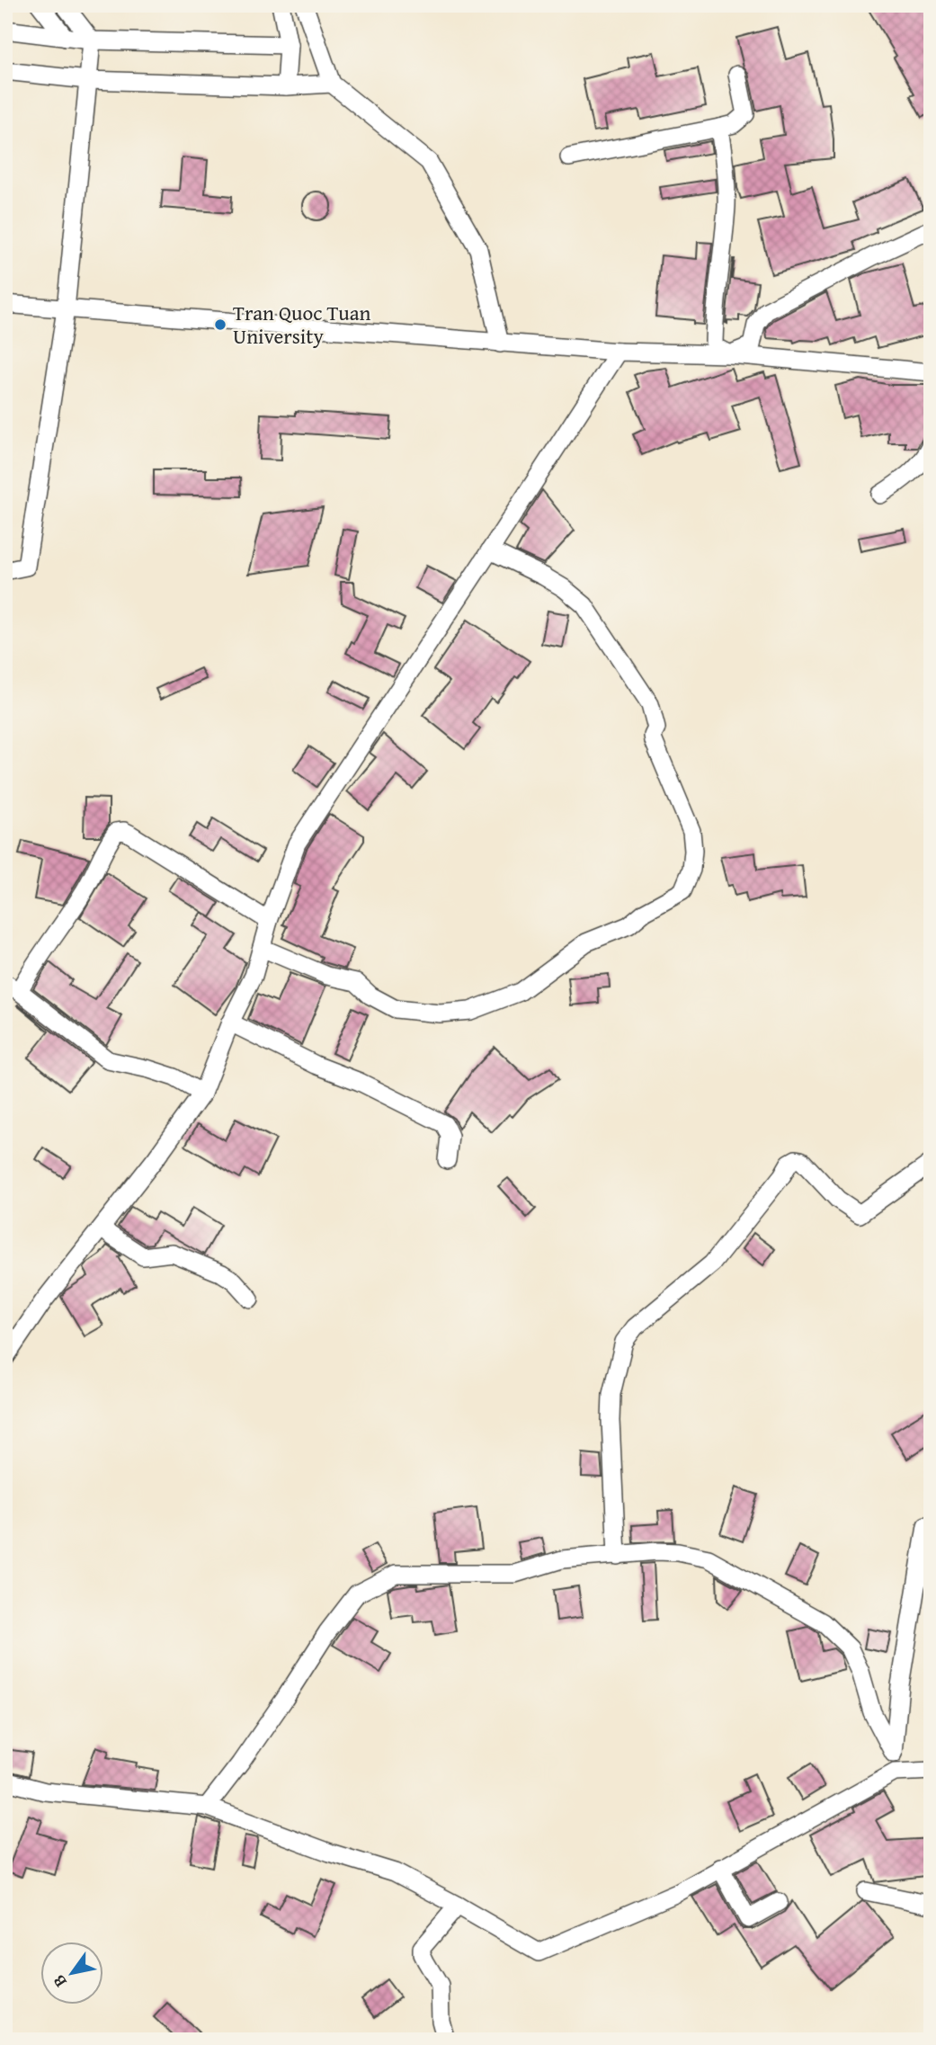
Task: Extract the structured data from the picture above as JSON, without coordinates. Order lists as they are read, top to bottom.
{
  "places": ["Tran Quoc Tuan University"],
  "north": "bottom left"
}
